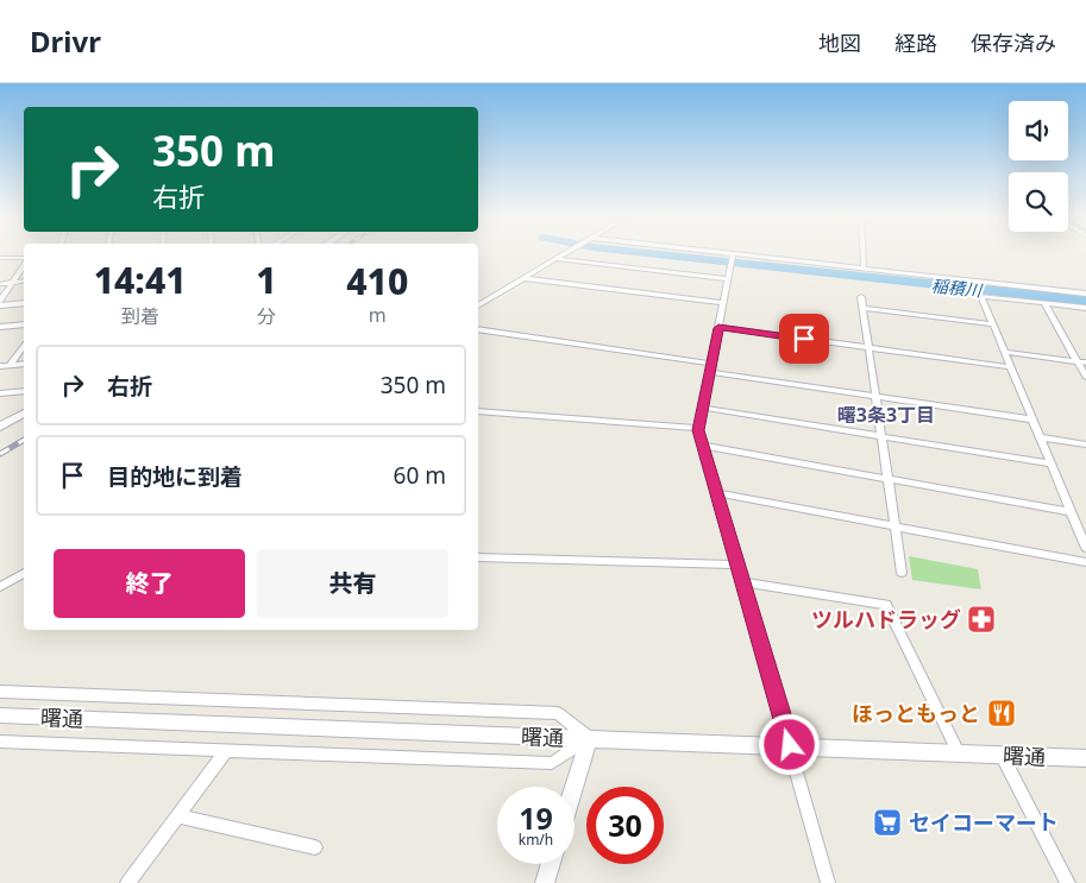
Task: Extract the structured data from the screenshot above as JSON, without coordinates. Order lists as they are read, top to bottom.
{
  "streets": {
    "street": ["曙通"]
  },
  "districts": ["曙3条3丁目"],
  "water": ["稲積川"],
  "places": {
    "pharmacy": ["ツルハドラッグ"],
    "restaurant": ["ほっともっと"],
    "supermarket": ["セイコーマート"]
  },
  "page": {
    "header": "Drivr",
    "nav": ["地図", "経路", "保存済み"],
    "turn": ["350 m", "右折"],
    "eta": [
      "14:41",
      "到着",
      "1",
      "分",
      "410",
      "m"
    ],
    "list": [
      {
        "name": "右折",
        "value": "350 m"
      },
      {
        "name": "目的地に到着",
        "value": "60 m"
      }
    ],
    "buttons": ["終了", "共有"],
    "speed": "19 km/h",
    "limit": "30"
  }
}
